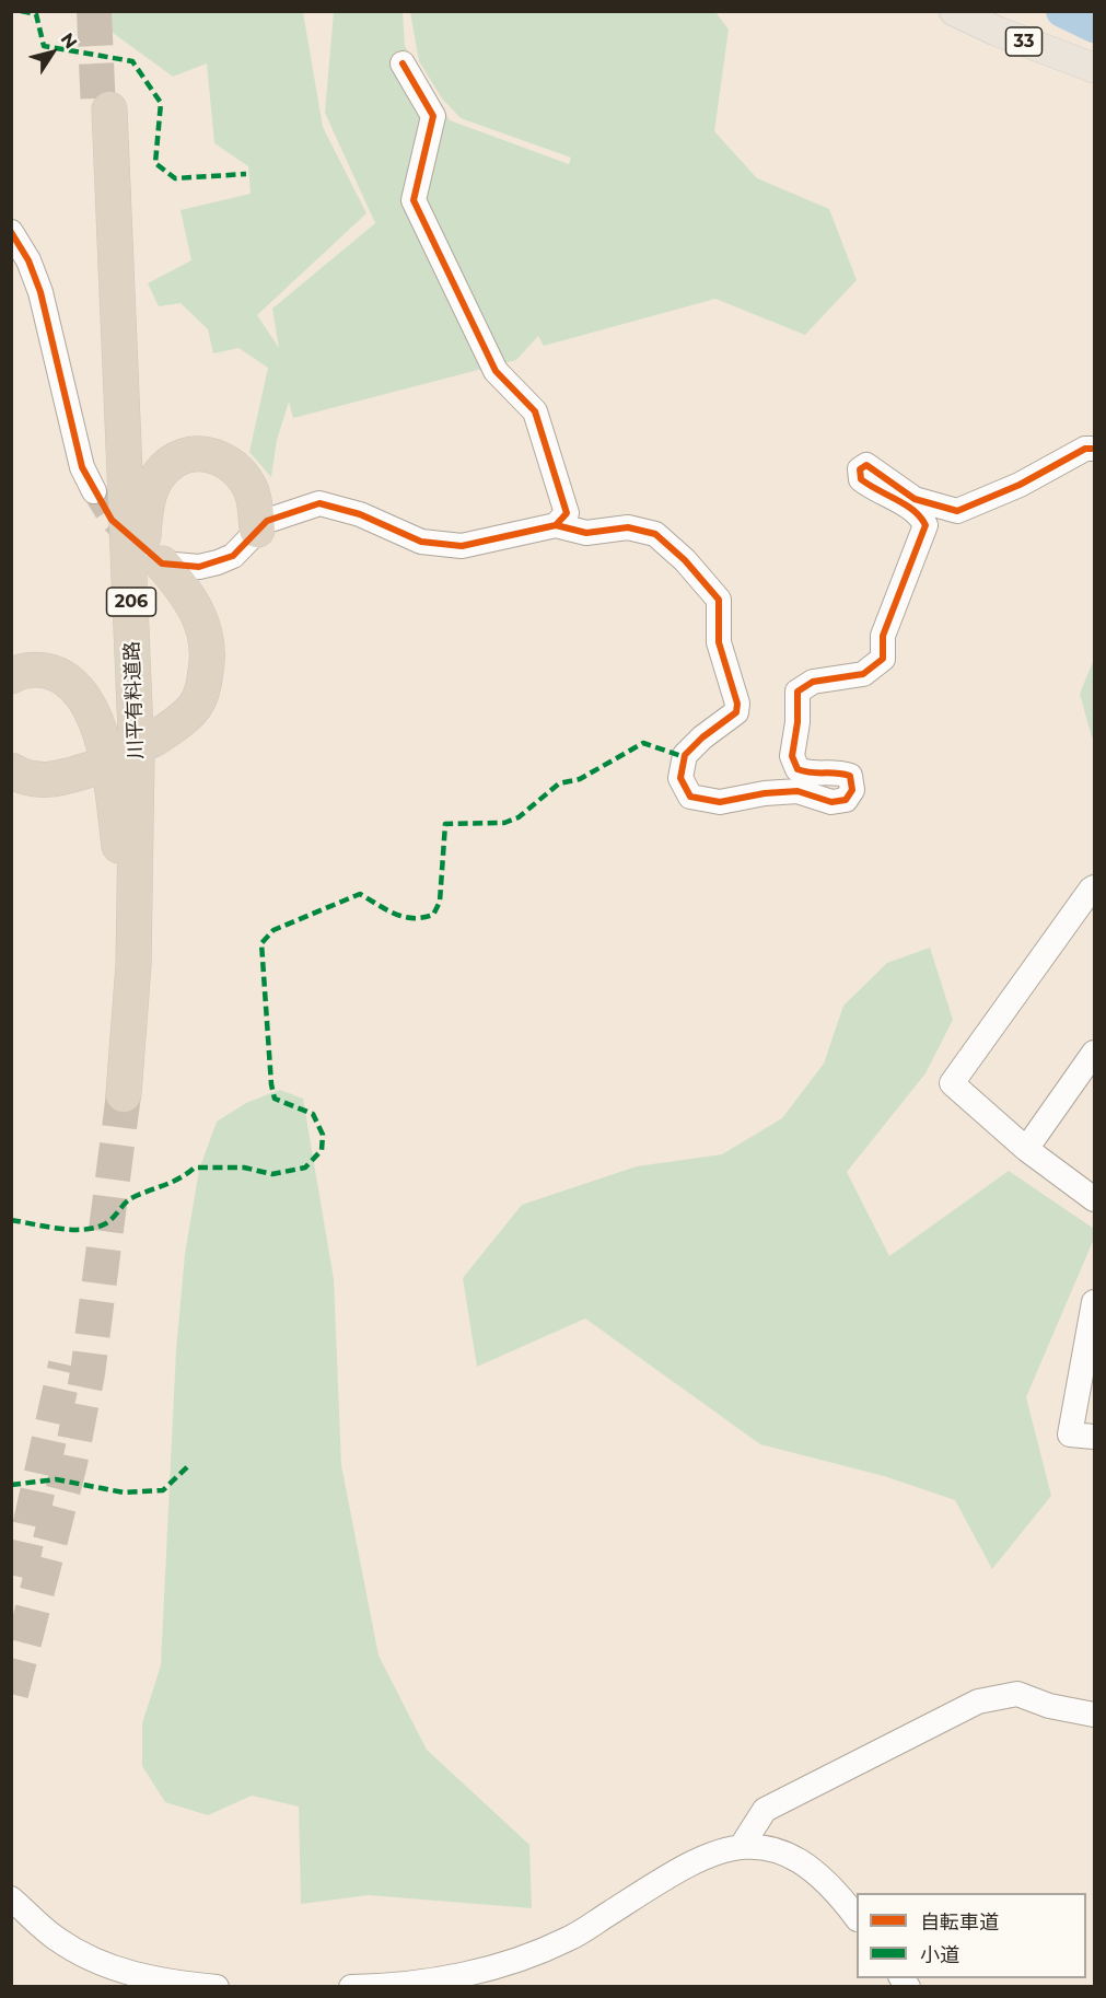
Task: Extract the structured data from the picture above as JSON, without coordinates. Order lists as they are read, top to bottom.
{
  "streets": {
    "highway": ["206", "川平有料道路"],
    "main road": ["33"]
  },
  "legend": ["自転車道", "小道"],
  "north": "top right"
}
